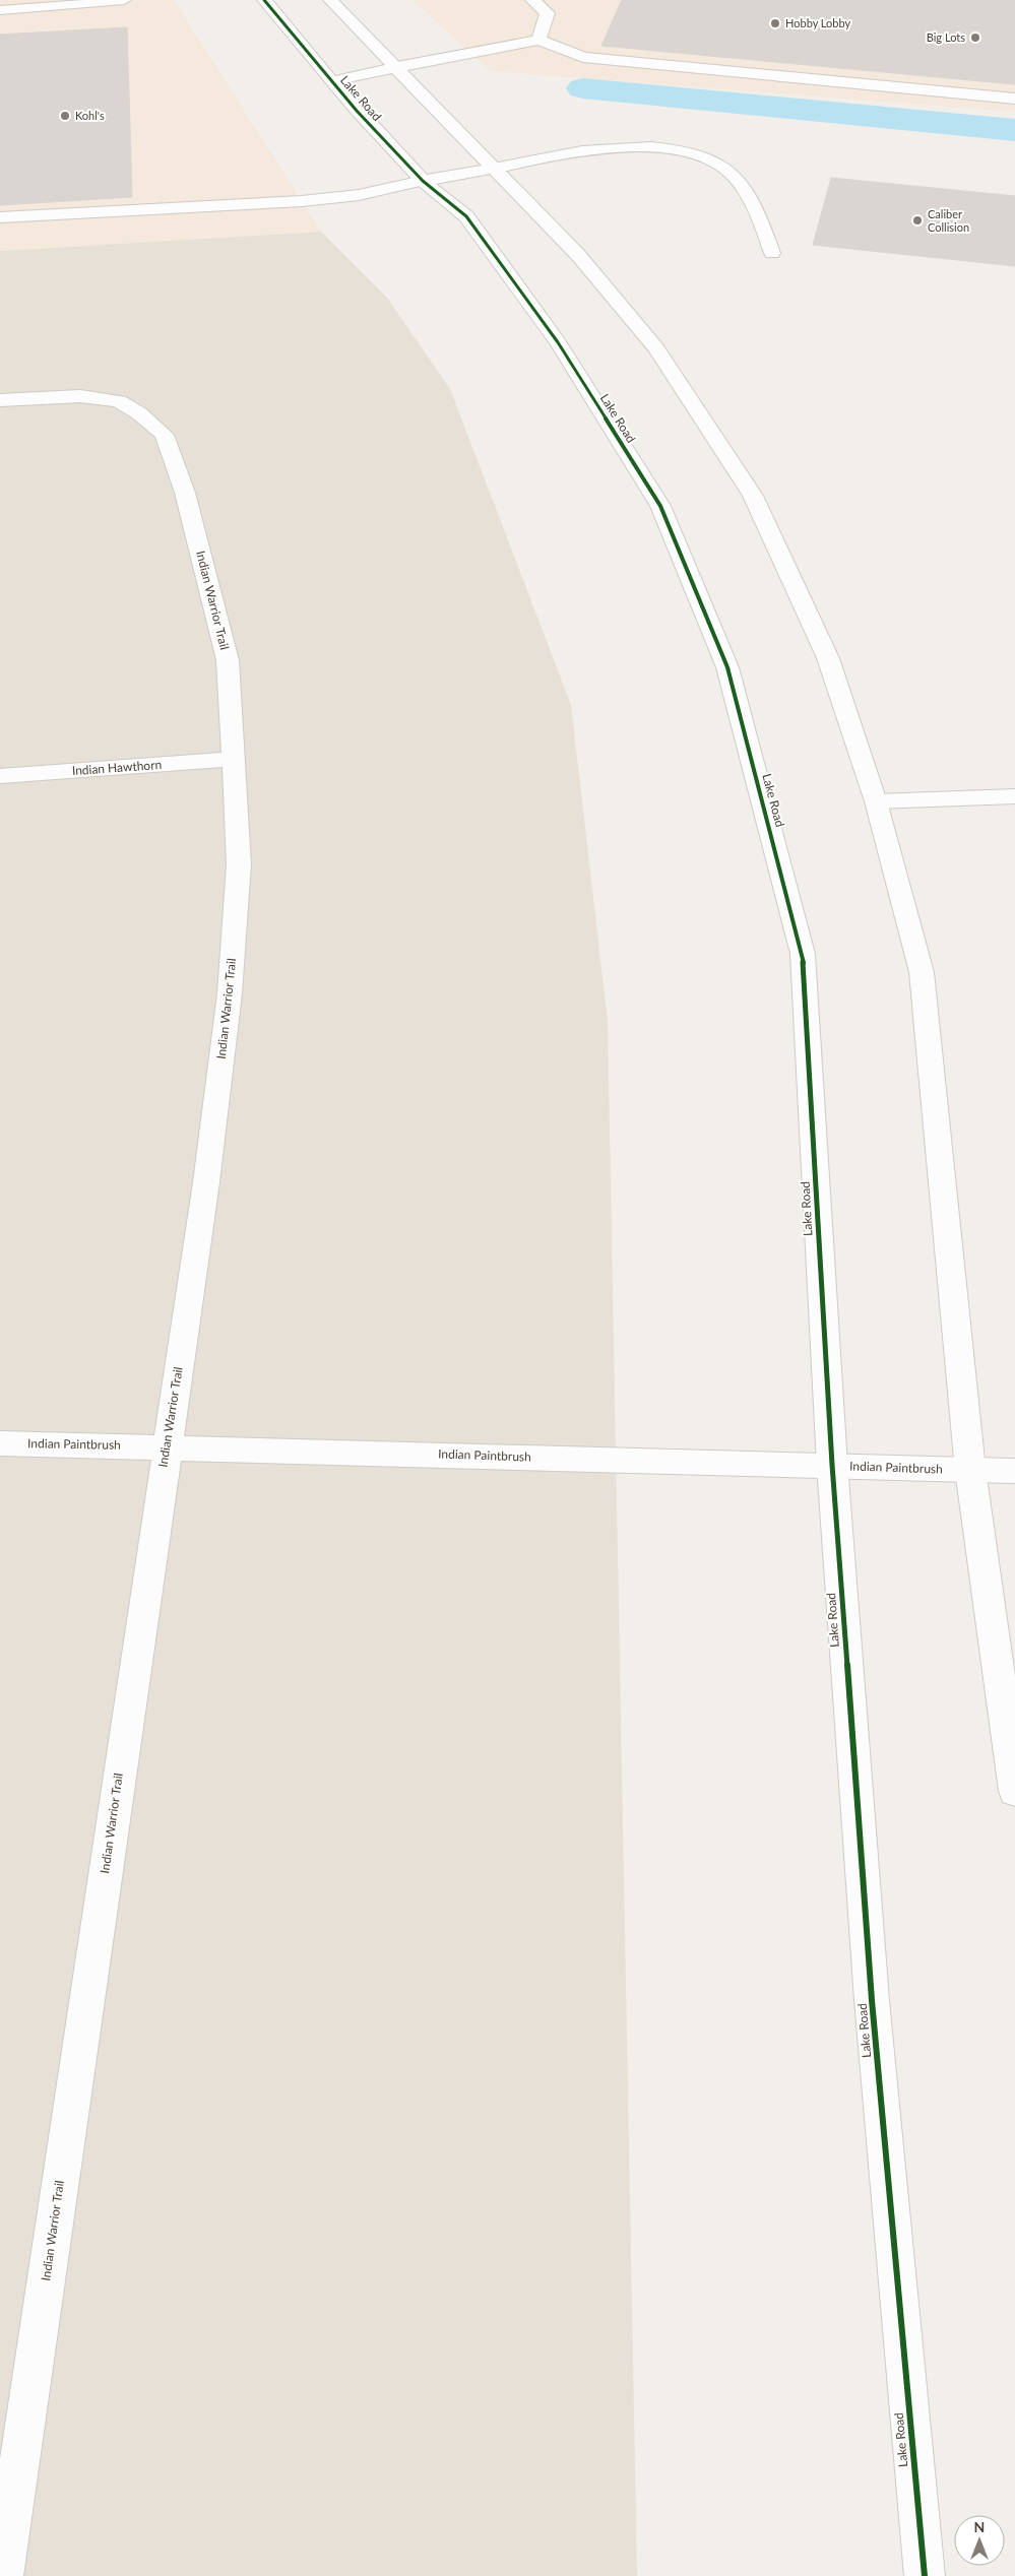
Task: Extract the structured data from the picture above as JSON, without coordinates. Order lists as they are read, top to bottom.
{
  "streets": {
    "street": [
      "Lake Road",
      "Indian Warrior Trail",
      "Indian Hawthorn",
      "Indian Paintbrush"
    ]
  },
  "crossings": [
    ["Lake Road", "Indian Paintbrush"],
    ["Indian Warrior Trail", "Indian Hawthorn"],
    ["Indian Warrior Trail", "Indian Paintbrush"]
  ],
  "places": [
    "Hobby Lobby",
    "Big Lots",
    "Kohl's",
    "Caliber Collision"
  ],
  "north": "top"
}
